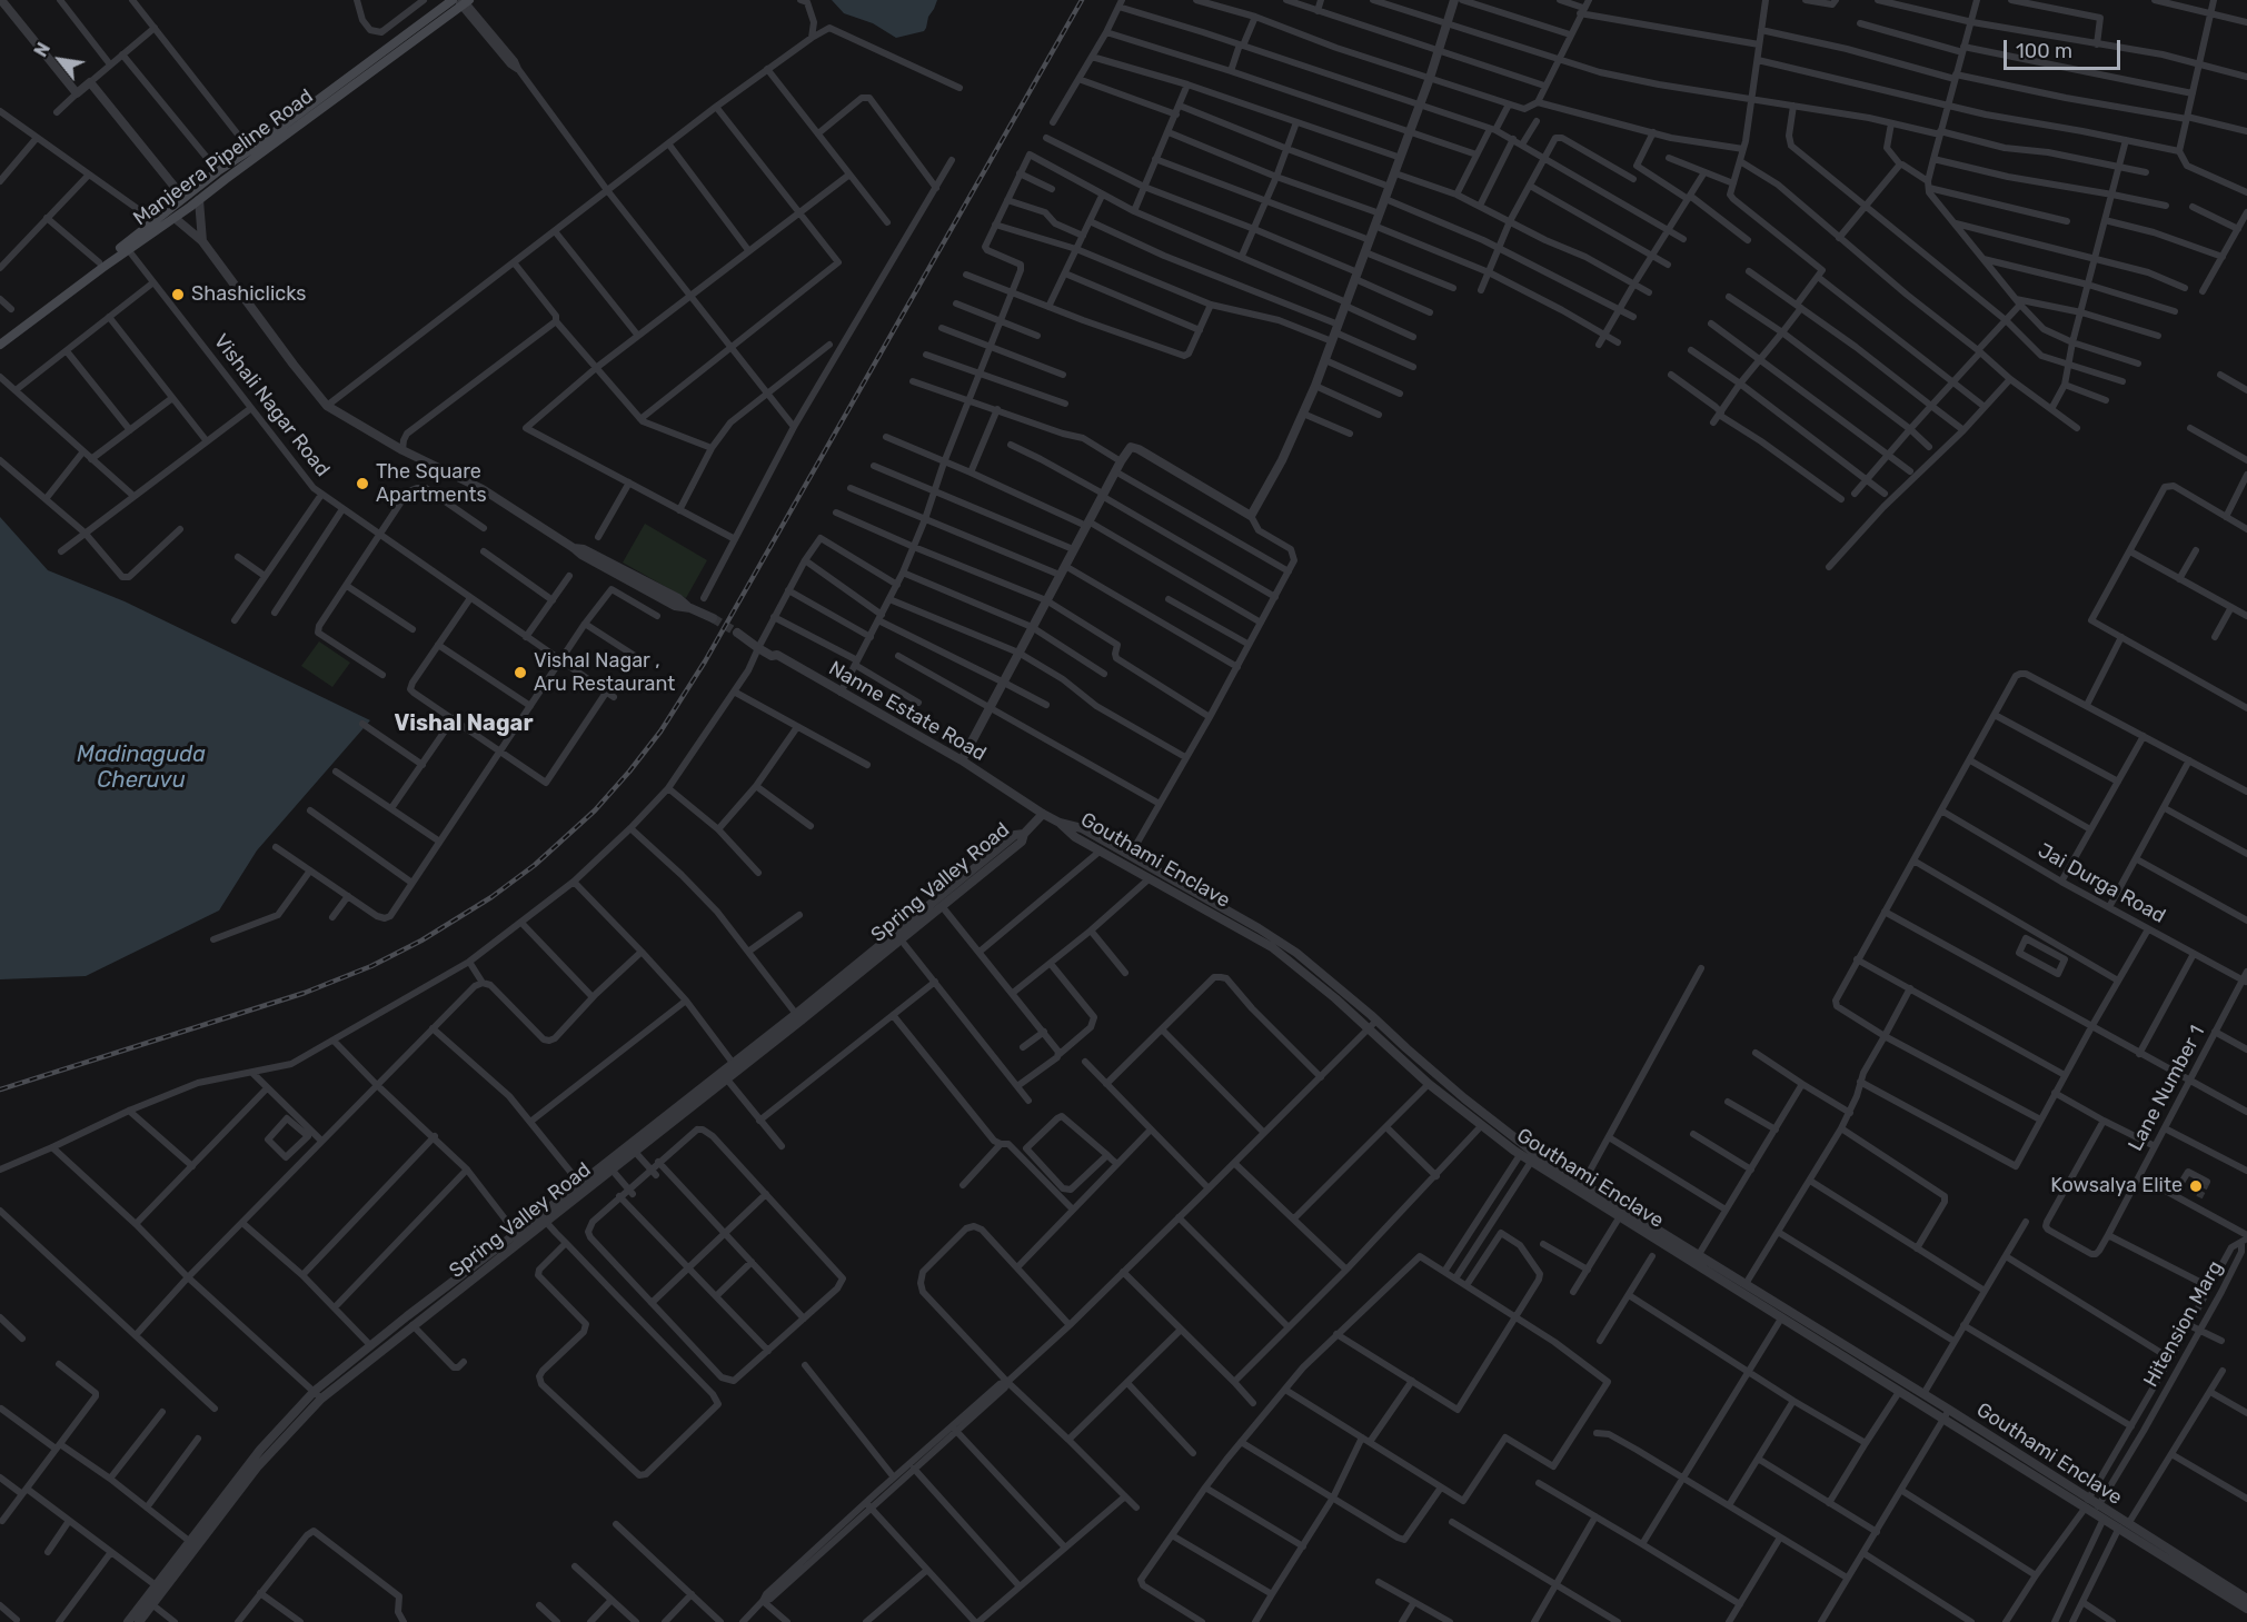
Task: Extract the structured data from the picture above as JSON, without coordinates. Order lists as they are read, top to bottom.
{
  "streets": {
    "main road": ["Manjeera Pipeline Road"],
    "street": [
      "Vishali Nagar Road",
      "Nanne Estate Road",
      "Gouthami Enclave",
      "Spring Valley Road",
      "Jai Durga Road",
      "Lane Number 1",
      "Hitension Marg"
    ]
  },
  "crossings": [
    ["Manjeera Pipeline Road", "Vishali Nagar Road"],
    ["Nanne Estate Road", "Gouthami Enclave"],
    ["Gouthami Enclave", "Hitension Marg"],
    ["Jai Durga Road", "Lane Number 1"]
  ],
  "districts": ["Vishal Nagar"],
  "water": ["Madinaguda Cheruvu"],
  "places": [
    "Shashiclicks",
    "The Square Apartments",
    "Vishal Nagar , Aru Restaurant",
    "Kowsalya Elite"
  ],
  "scale_bar": "100 m",
  "north": "top left"
}
